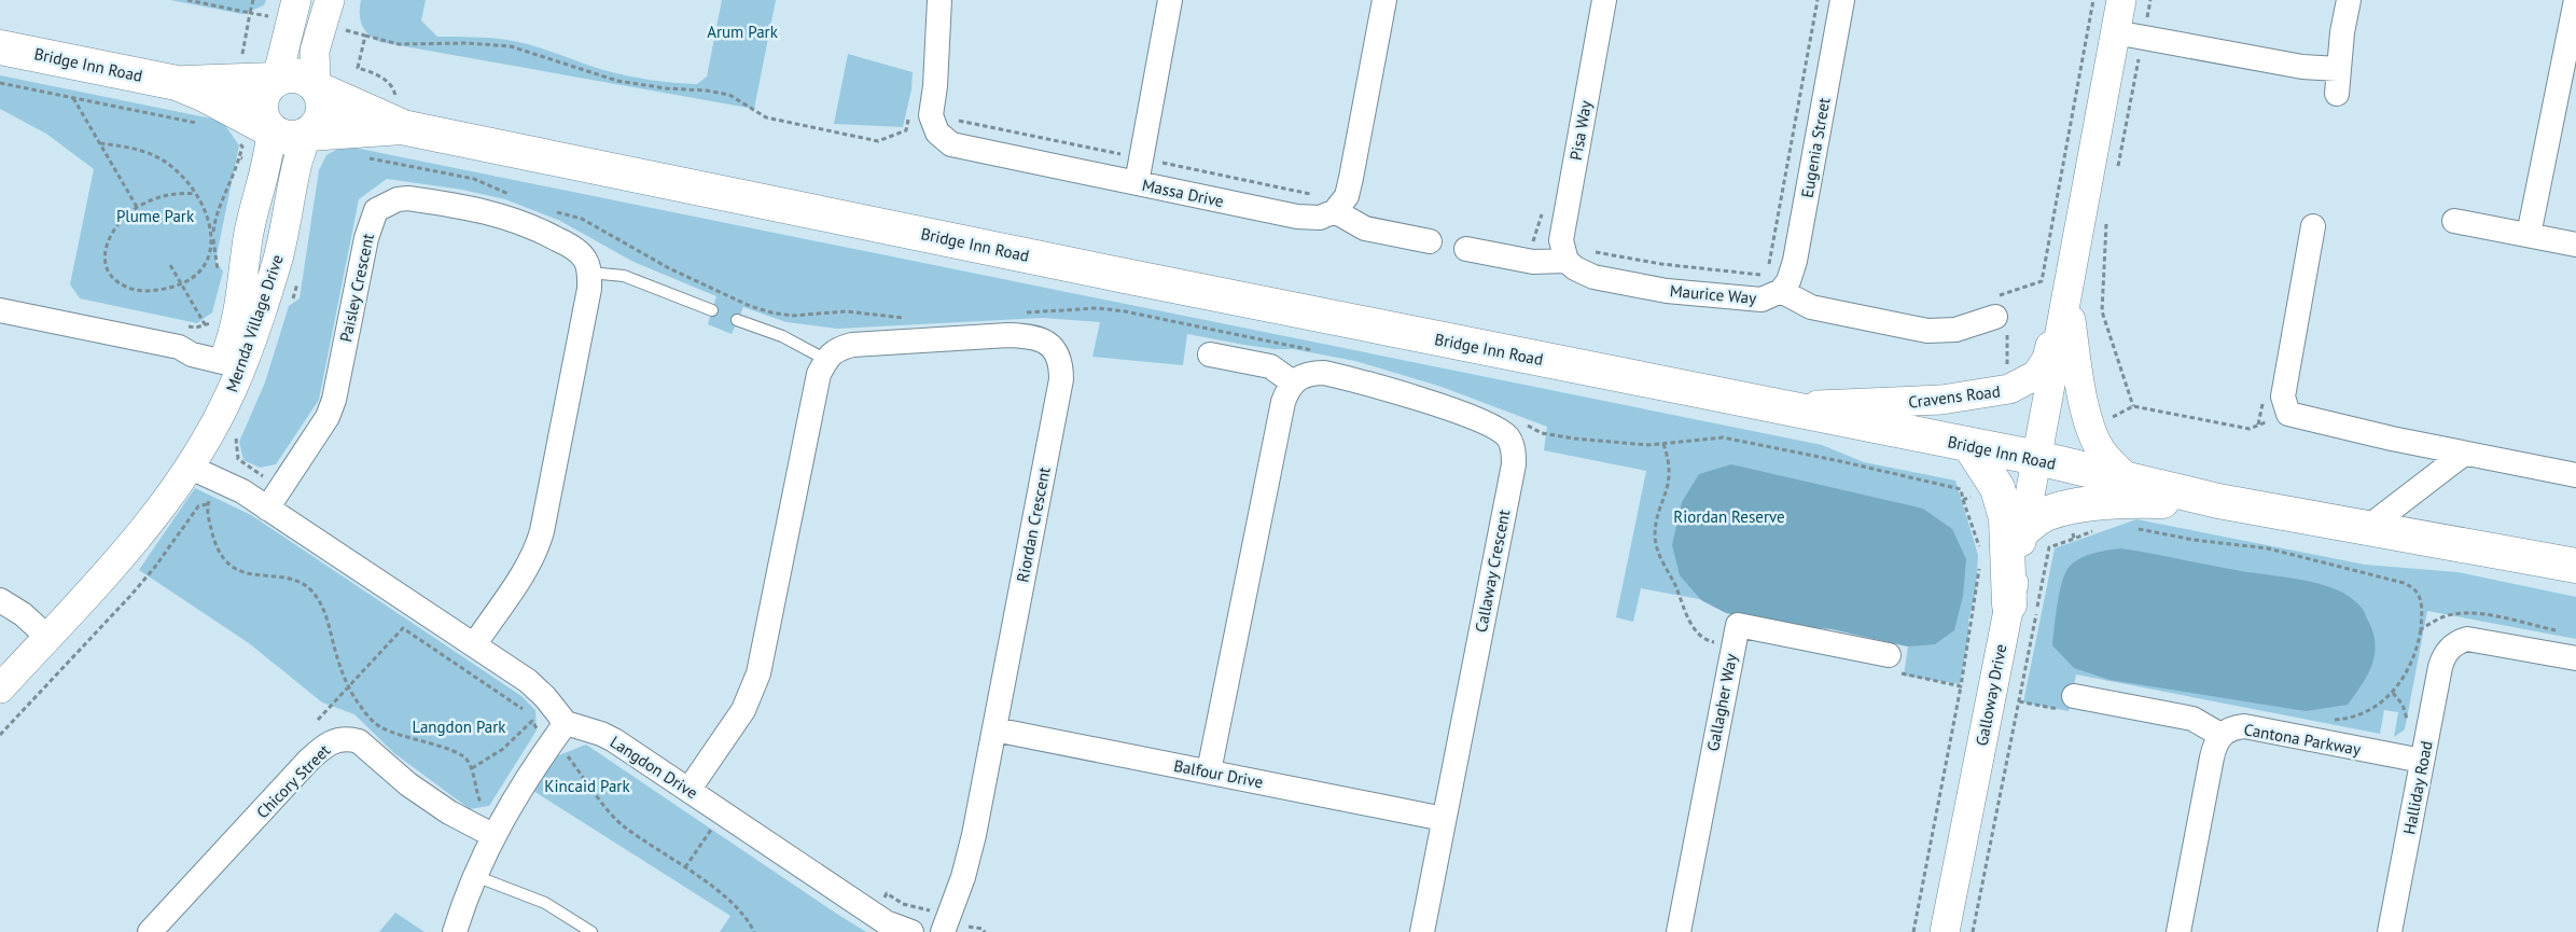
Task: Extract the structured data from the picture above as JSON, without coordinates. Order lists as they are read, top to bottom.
{
  "streets": {
    "main road": ["Bridge Inn Road"],
    "street": [
      "Pisa Way",
      "Eugenia Street",
      "Massa Drive",
      "Paisley Crescent",
      "Maurice Way",
      "Mernda Village Drive",
      "Cravens Road",
      "Riordan Crescent",
      "Callaway Crescent",
      "Galloway Drive",
      "Gallagher Way",
      "Cantona Parkway",
      "Langdon Drive",
      "Balfour Drive",
      "Chicory Street",
      "Halliday Road"
    ]
  },
  "crossings": [
    ["Bridge Inn Road", "Mernda Village Drive"],
    ["Bridge Inn Road", "Cravens Road"],
    ["Bridge Inn Road", "Galloway Drive"],
    ["Pisa Way", "Maurice Way"],
    ["Eugenia Street", "Maurice Way"],
    ["Cravens Road", "Galloway Drive"],
    ["Riordan Crescent", "Balfour Drive"],
    ["Callaway Crescent", "Balfour Drive"],
    ["Cantona Parkway", "Halliday Road"]
  ],
  "parks": [
    "Arum Park",
    "Plume Park",
    "Riordan Reserve",
    "Langdon Park",
    "Kincaid Park"
  ]
}
